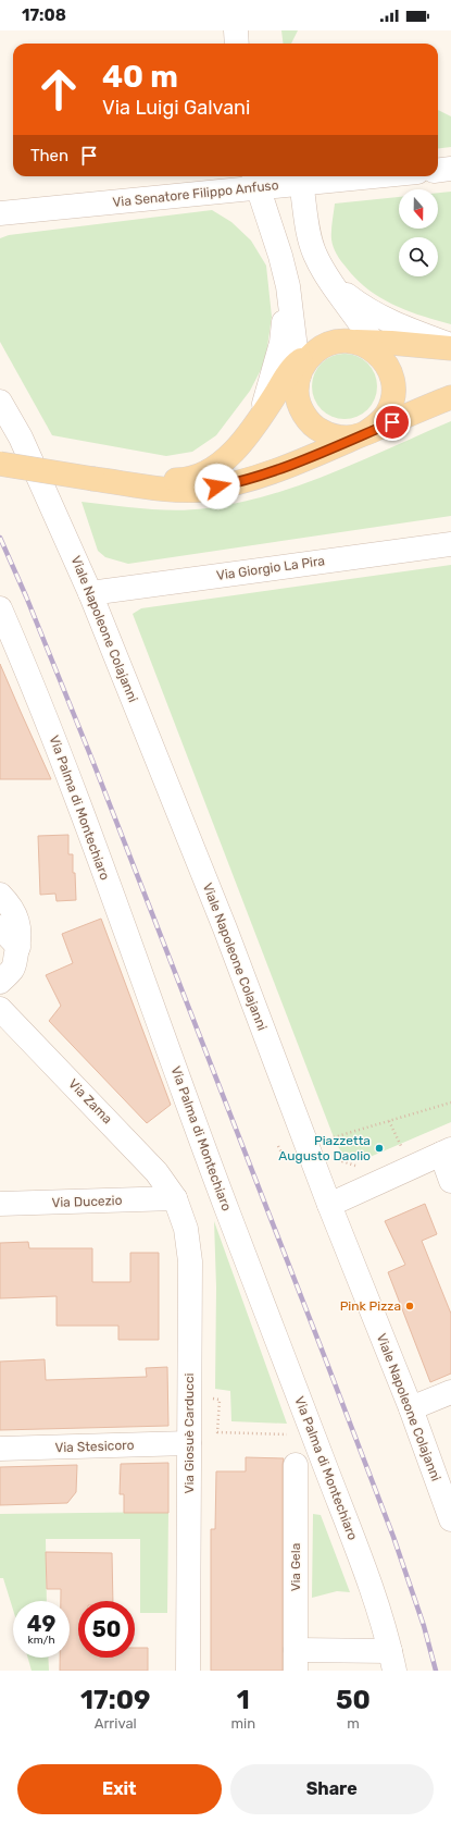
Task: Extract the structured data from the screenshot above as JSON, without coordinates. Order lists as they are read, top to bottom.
{
  "streets": {
    "street": [
      "Via Senatore Filippo Anfuso",
      "Via Giorgio La Pira",
      "Viale Napoleone Colajanni",
      "Via Palma di Montechiaro",
      "Via Zama",
      "Via Ducezio",
      "Via Giosuè Carducci",
      "Via Stesicoro",
      "Via Gela"
    ]
  },
  "crossings": [
    ["Via Giorgio La Pira", "Viale Napoleone Colajanni"],
    ["Via Zama", "Via Ducezio"],
    ["Via Zama", "Via Giosuè Carducci"],
    ["Via Ducezio", "Via Giosuè Carducci"],
    ["Via Giosuè Carducci", "Via Stesicoro"]
  ],
  "places": ["Piazzetta Augusto Daolio", "Pink Pizza"],
  "north": "bottom",
  "page": {
    "status": "17:08",
    "turn": ["40 m", "Via Luigi Galvani"],
    "then": "Then",
    "speed": "49 km/h",
    "limit": "50",
    "eta": [
      "17:09",
      "Arrival",
      "1",
      "min",
      "50",
      "m"
    ],
    "buttons": ["Exit", "Share"]
  }
}
